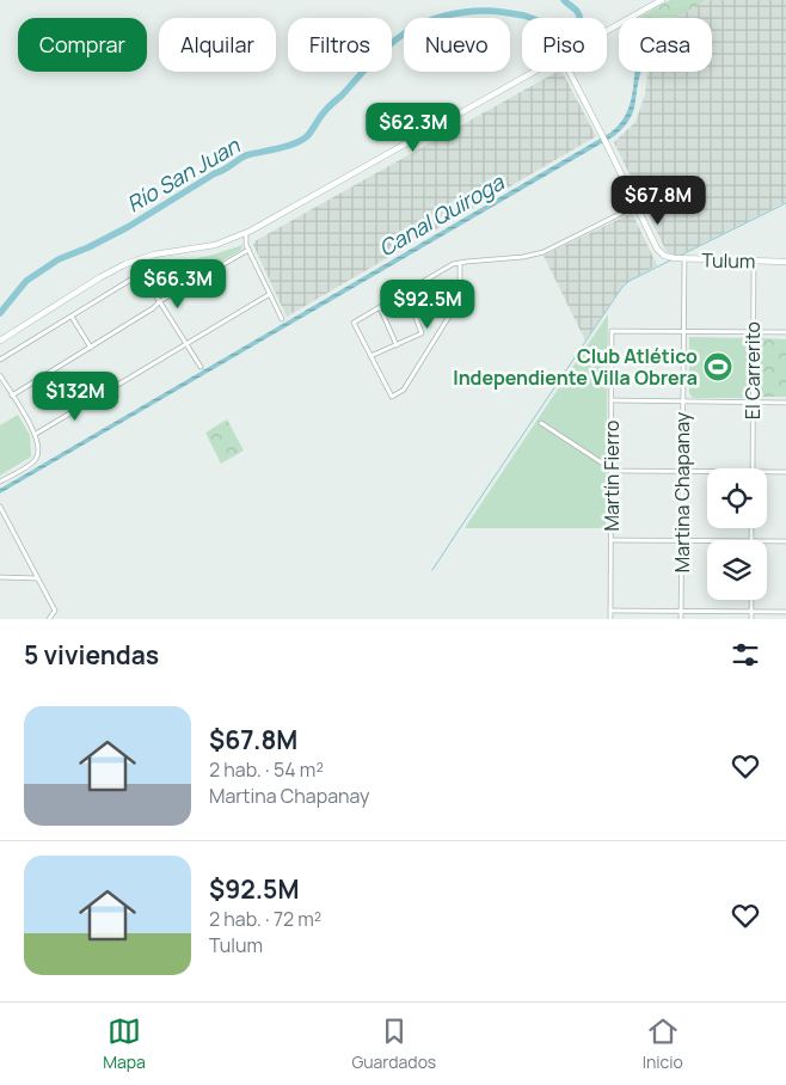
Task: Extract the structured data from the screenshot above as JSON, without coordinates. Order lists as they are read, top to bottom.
{
  "streets": {
    "main road": ["Tulum"],
    "street": ["El Carrerito", "Martín Fierro", "Martina Chapanay"]
  },
  "crossings": [
    ["Tulum", "El Carrerito"],
    ["Tulum", "Martina Chapanay"],
    ["Martín Fierro", "Martina Chapanay"]
  ],
  "water": ["Río San Juan", "Canal Quiroga"],
  "places": {
    "sports": ["Club Atlético Independiente Villa Obrera"]
  },
  "page": {
    "chip": [
      "Comprar",
      "Alquilar",
      "Filtros",
      "Nuevo",
      "Piso",
      "Casa"
    ],
    "price": [
      "$62.3M",
      "$67.8M",
      "$66.3M",
      "$92.5M",
      "$132M"
    ],
    "heading": "5 viviendas",
    "list": [
      {
        "name": "$67.8M",
        "note": "2 hab. · 54 m² · Martina Chapanay"
      },
      {
        "name": "$92.5M",
        "note": "2 hab. · 72 m² · Tulum"
      }
    ],
    "tabs": ["Mapa", "Guardados", "Inicio"]
  }
}
